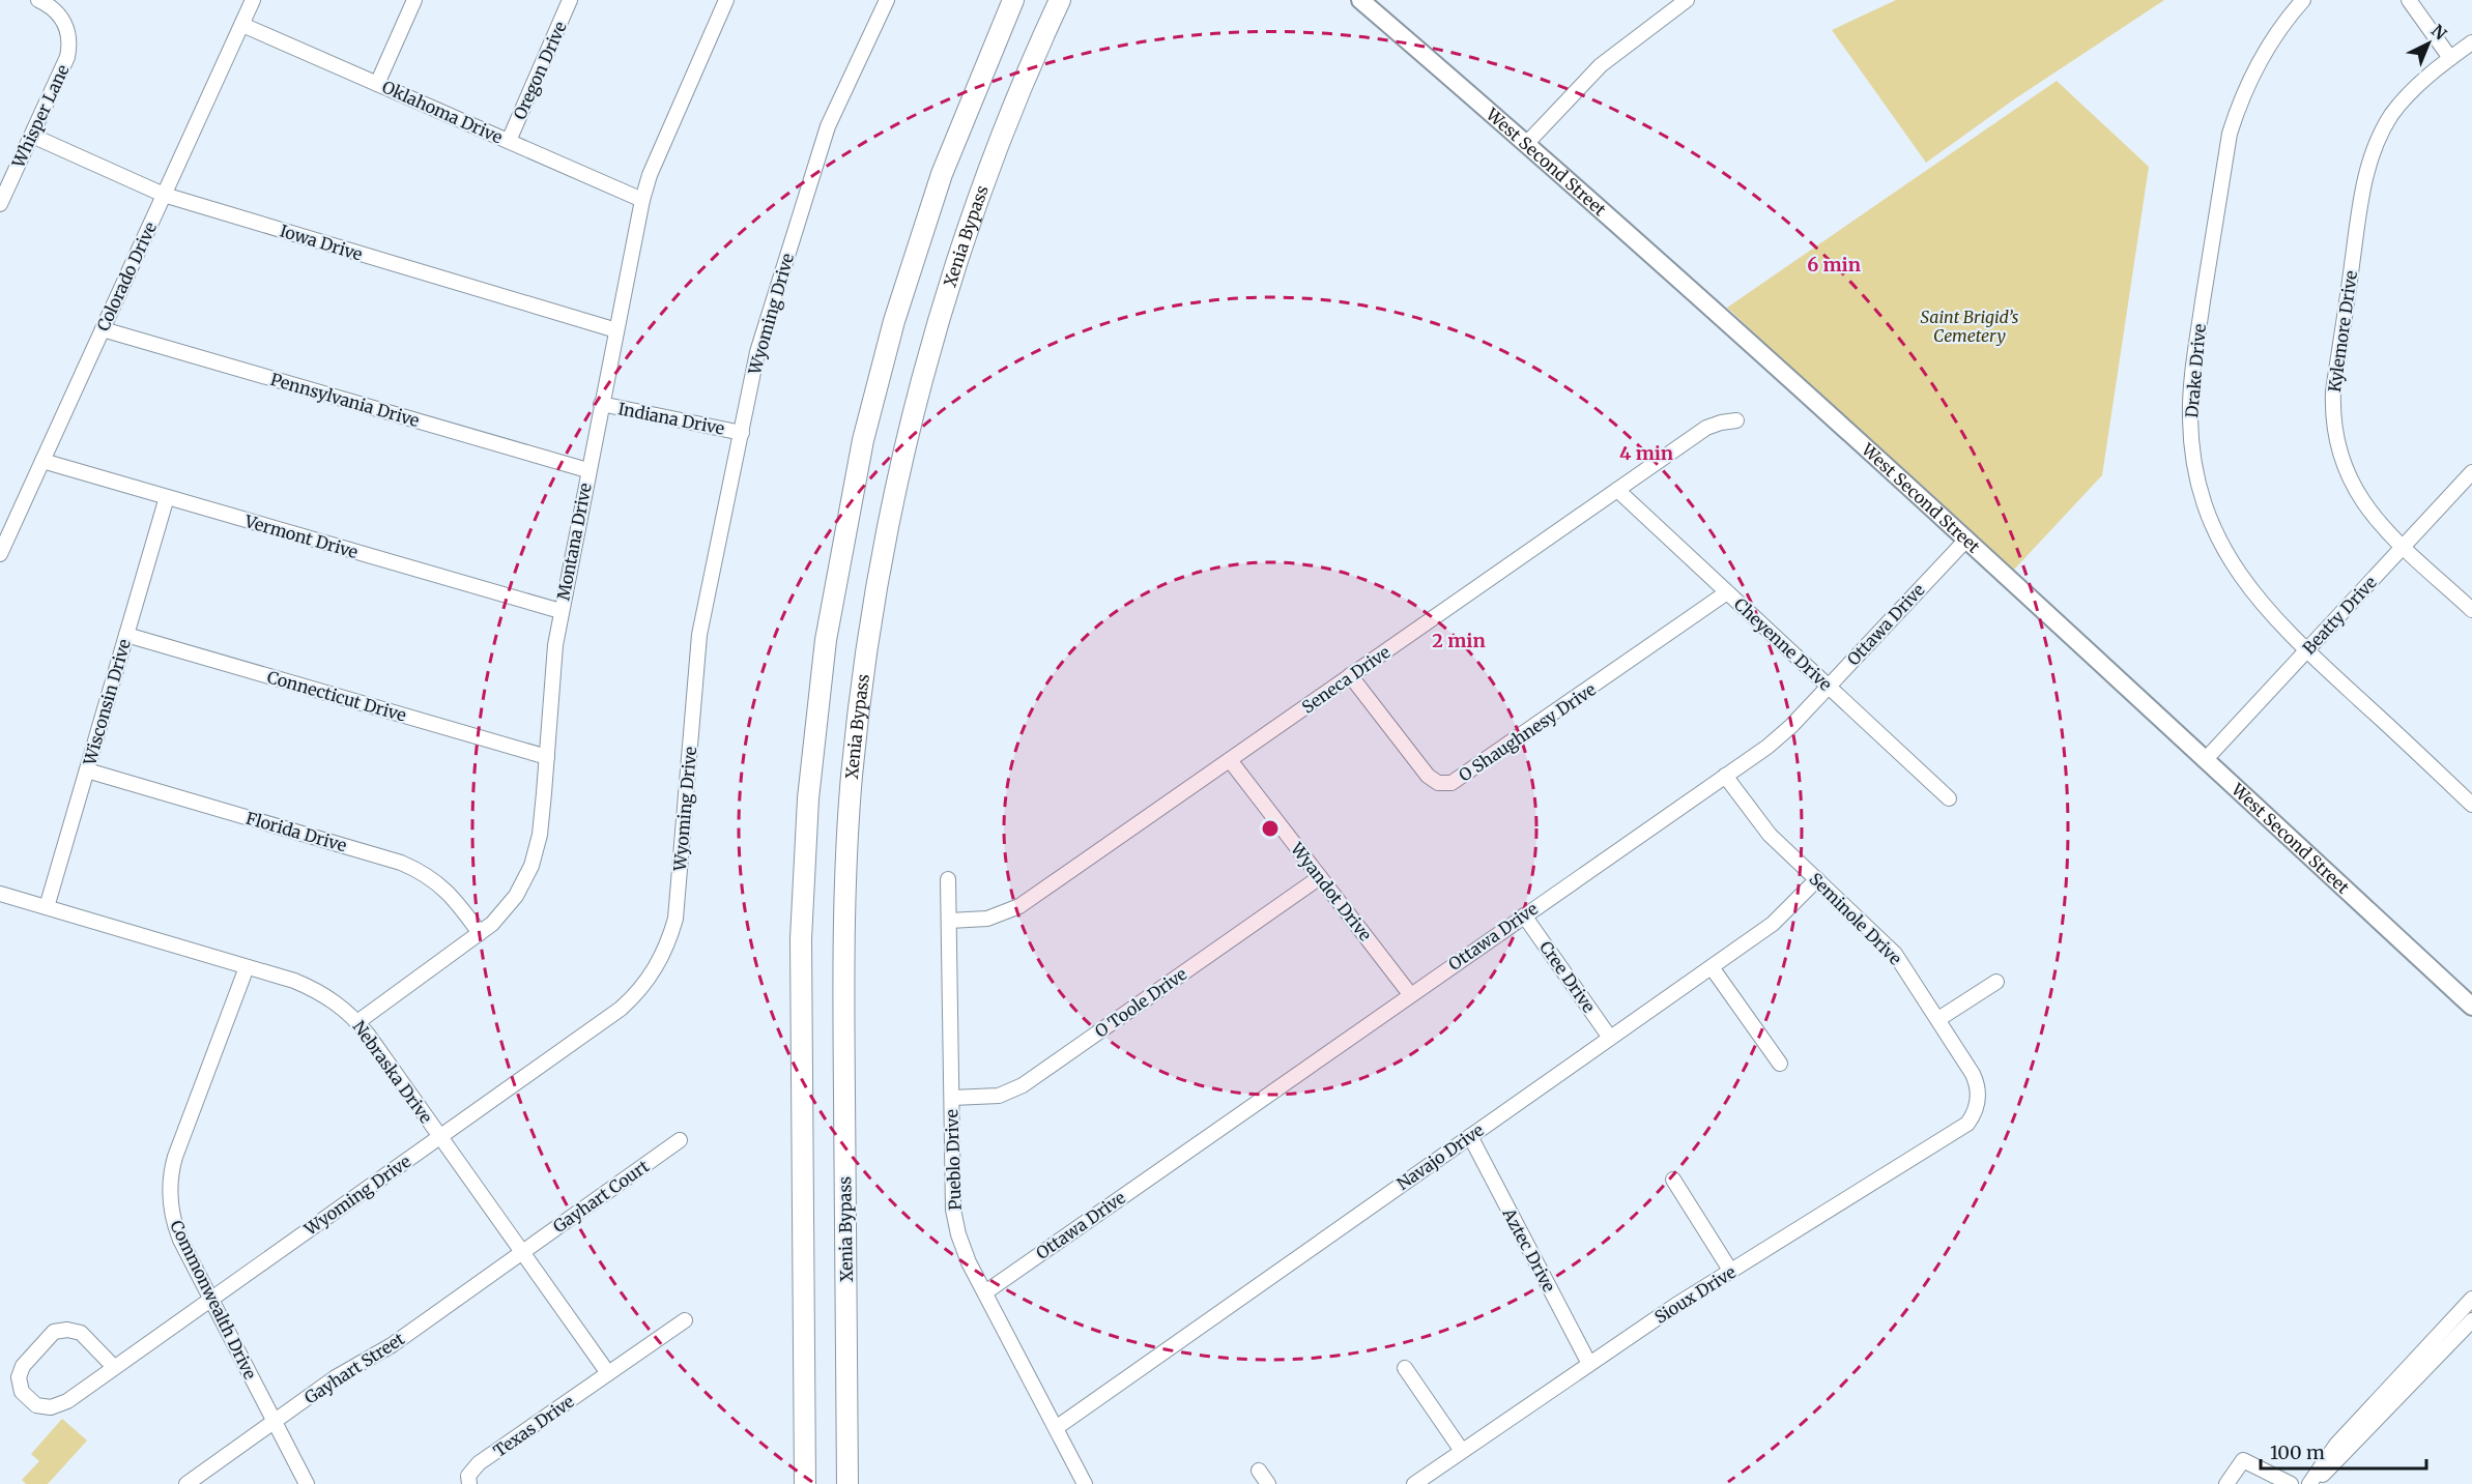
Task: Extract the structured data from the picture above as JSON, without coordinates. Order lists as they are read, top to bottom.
{
  "streets": {
    "highway": ["Xenia Bypass"],
    "main road": ["West Second Street"],
    "street": [
      "Oregon Drive",
      "Oklahoma Drive",
      "Whisper Lane",
      "Iowa Drive",
      "Colorado Drive",
      "Wyoming Drive",
      "Kylemore Drive",
      "Drake Drive",
      "Pennsylvania Drive",
      "Indiana Drive",
      "Vermont Drive",
      "Montana Drive",
      "Beatty Drive",
      "Ottawa Drive",
      "Cheyenne Drive",
      "Seneca Drive",
      "Connecticut Drive",
      "Wisconsin Drive",
      "O Shaughnesy Drive",
      "Florida Drive",
      "Wyandot Drive",
      "Seminole Drive",
      "Cree Drive",
      "O Toole Drive",
      "Nebraska Drive",
      "Navajo Drive",
      "Pueblo Drive",
      "Gayhart Court",
      "Aztec Drive",
      "Sioux Drive",
      "Commonwealth Drive",
      "Gayhart Street",
      "Texas Drive"
    ]
  },
  "crossings": [
    ["Oregon Drive", "Oklahoma Drive"],
    ["Oklahoma Drive", "Colorado Drive"],
    ["Oklahoma Drive", "Montana Drive"],
    ["Whisper Lane", "Iowa Drive"],
    ["West Second Street", "Beatty Drive"],
    ["West Second Street", "Ottawa Drive"],
    ["Iowa Drive", "Colorado Drive"],
    ["Iowa Drive", "Montana Drive"],
    ["Colorado Drive", "Pennsylvania Drive"],
    ["Colorado Drive", "Vermont Drive"],
    ["Wyoming Drive", "Indiana Drive"],
    ["Wyoming Drive", "Nebraska Drive"],
    ["Wyoming Drive", "Commonwealth Drive"],
    ["Kylemore Drive", "Beatty Drive"],
    ["Drake Drive", "Beatty Drive"],
    ["Pennsylvania Drive", "Montana Drive"],
    ["Indiana Drive", "Montana Drive"],
    ["Vermont Drive", "Montana Drive"],
    ["Vermont Drive", "Wisconsin Drive"],
    ["Montana Drive", "Connecticut Drive"],
    ["Montana Drive", "Florida Drive"],
    ["Montana Drive", "Nebraska Drive"],
    ["Ottawa Drive", "Cheyenne Drive"],
    ["Ottawa Drive", "Wyandot Drive"],
    ["Ottawa Drive", "Seminole Drive"],
    ["Ottawa Drive", "Cree Drive"],
    ["Ottawa Drive", "Pueblo Drive"],
    ["Cheyenne Drive", "Seneca Drive"],
    ["Cheyenne Drive", "O Shaughnesy Drive"],
    ["Seneca Drive", "O Shaughnesy Drive"],
    ["Seneca Drive", "Wyandot Drive"],
    ["Seneca Drive", "Pueblo Drive"],
    ["Connecticut Drive", "Wisconsin Drive"],
    ["Wisconsin Drive", "Florida Drive"],
    ["Wisconsin Drive", "Nebraska Drive"],
    ["Wyandot Drive", "O Toole Drive"],
    ["Seminole Drive", "Navajo Drive"],
    ["Seminole Drive", "Sioux Drive"],
    ["Cree Drive", "Navajo Drive"],
    ["O Toole Drive", "Pueblo Drive"],
    ["Nebraska Drive", "Gayhart Court"],
    ["Nebraska Drive", "Commonwealth Drive"],
    ["Nebraska Drive", "Gayhart Street"],
    ["Nebraska Drive", "Texas Drive"],
    ["Navajo Drive", "Pueblo Drive"],
    ["Navajo Drive", "Aztec Drive"],
    ["Gayhart Court", "Gayhart Street"],
    ["Aztec Drive", "Sioux Drive"],
    ["Commonwealth Drive", "Gayhart Street"]
  ],
  "parks": ["Saint Brigid’s Cemetery"],
  "scale_bar": "100 m",
  "north": "top right",
  "rings": ["6 min", "4 min", "2 min"]
}
